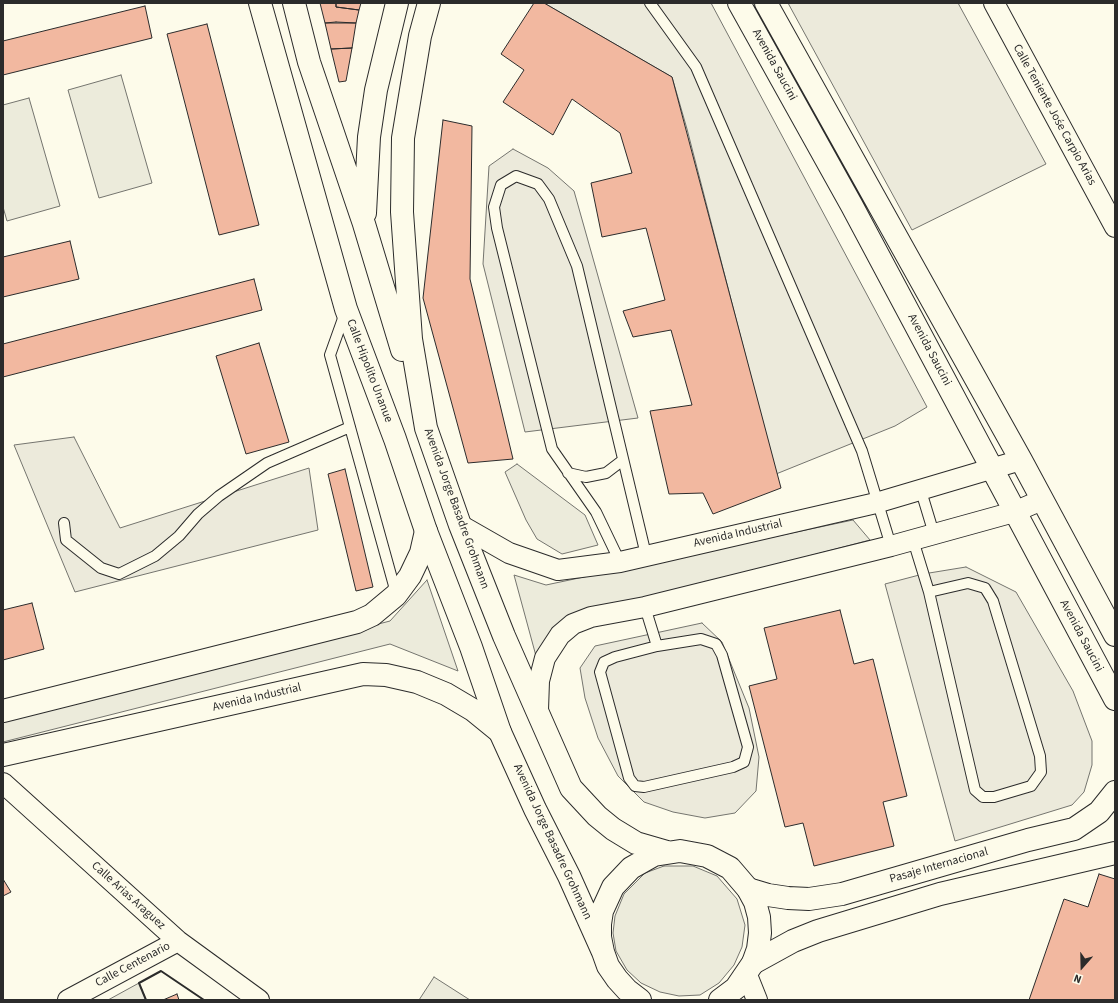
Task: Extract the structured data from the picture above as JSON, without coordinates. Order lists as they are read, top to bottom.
{
  "streets": {
    "main road": [
      "Avenida Saucini",
      "Calle Hipolito Unanue",
      "Avenida Jorge Basadre Grohmann",
      "Avenida Industrial",
      "Pasaje Internacional"
    ],
    "street": ["Calle Teniente Jośe Carpio Arias", "Calle Arias Araguez", "Calle Centenario"]
  },
  "crossings": [
    ["Avenida Saucini", "Avenida Industrial"],
    ["Calle Hipolito Unanue", "Avenida Jorge Basadre Grohmann"],
    ["Calle Hipolito Unanue", "Avenida Industrial"],
    ["Avenida Jorge Basadre Grohmann", "Avenida Industrial"],
    ["Calle Arias Araguez", "Calle Centenario"]
  ],
  "north": "bottom"
}
